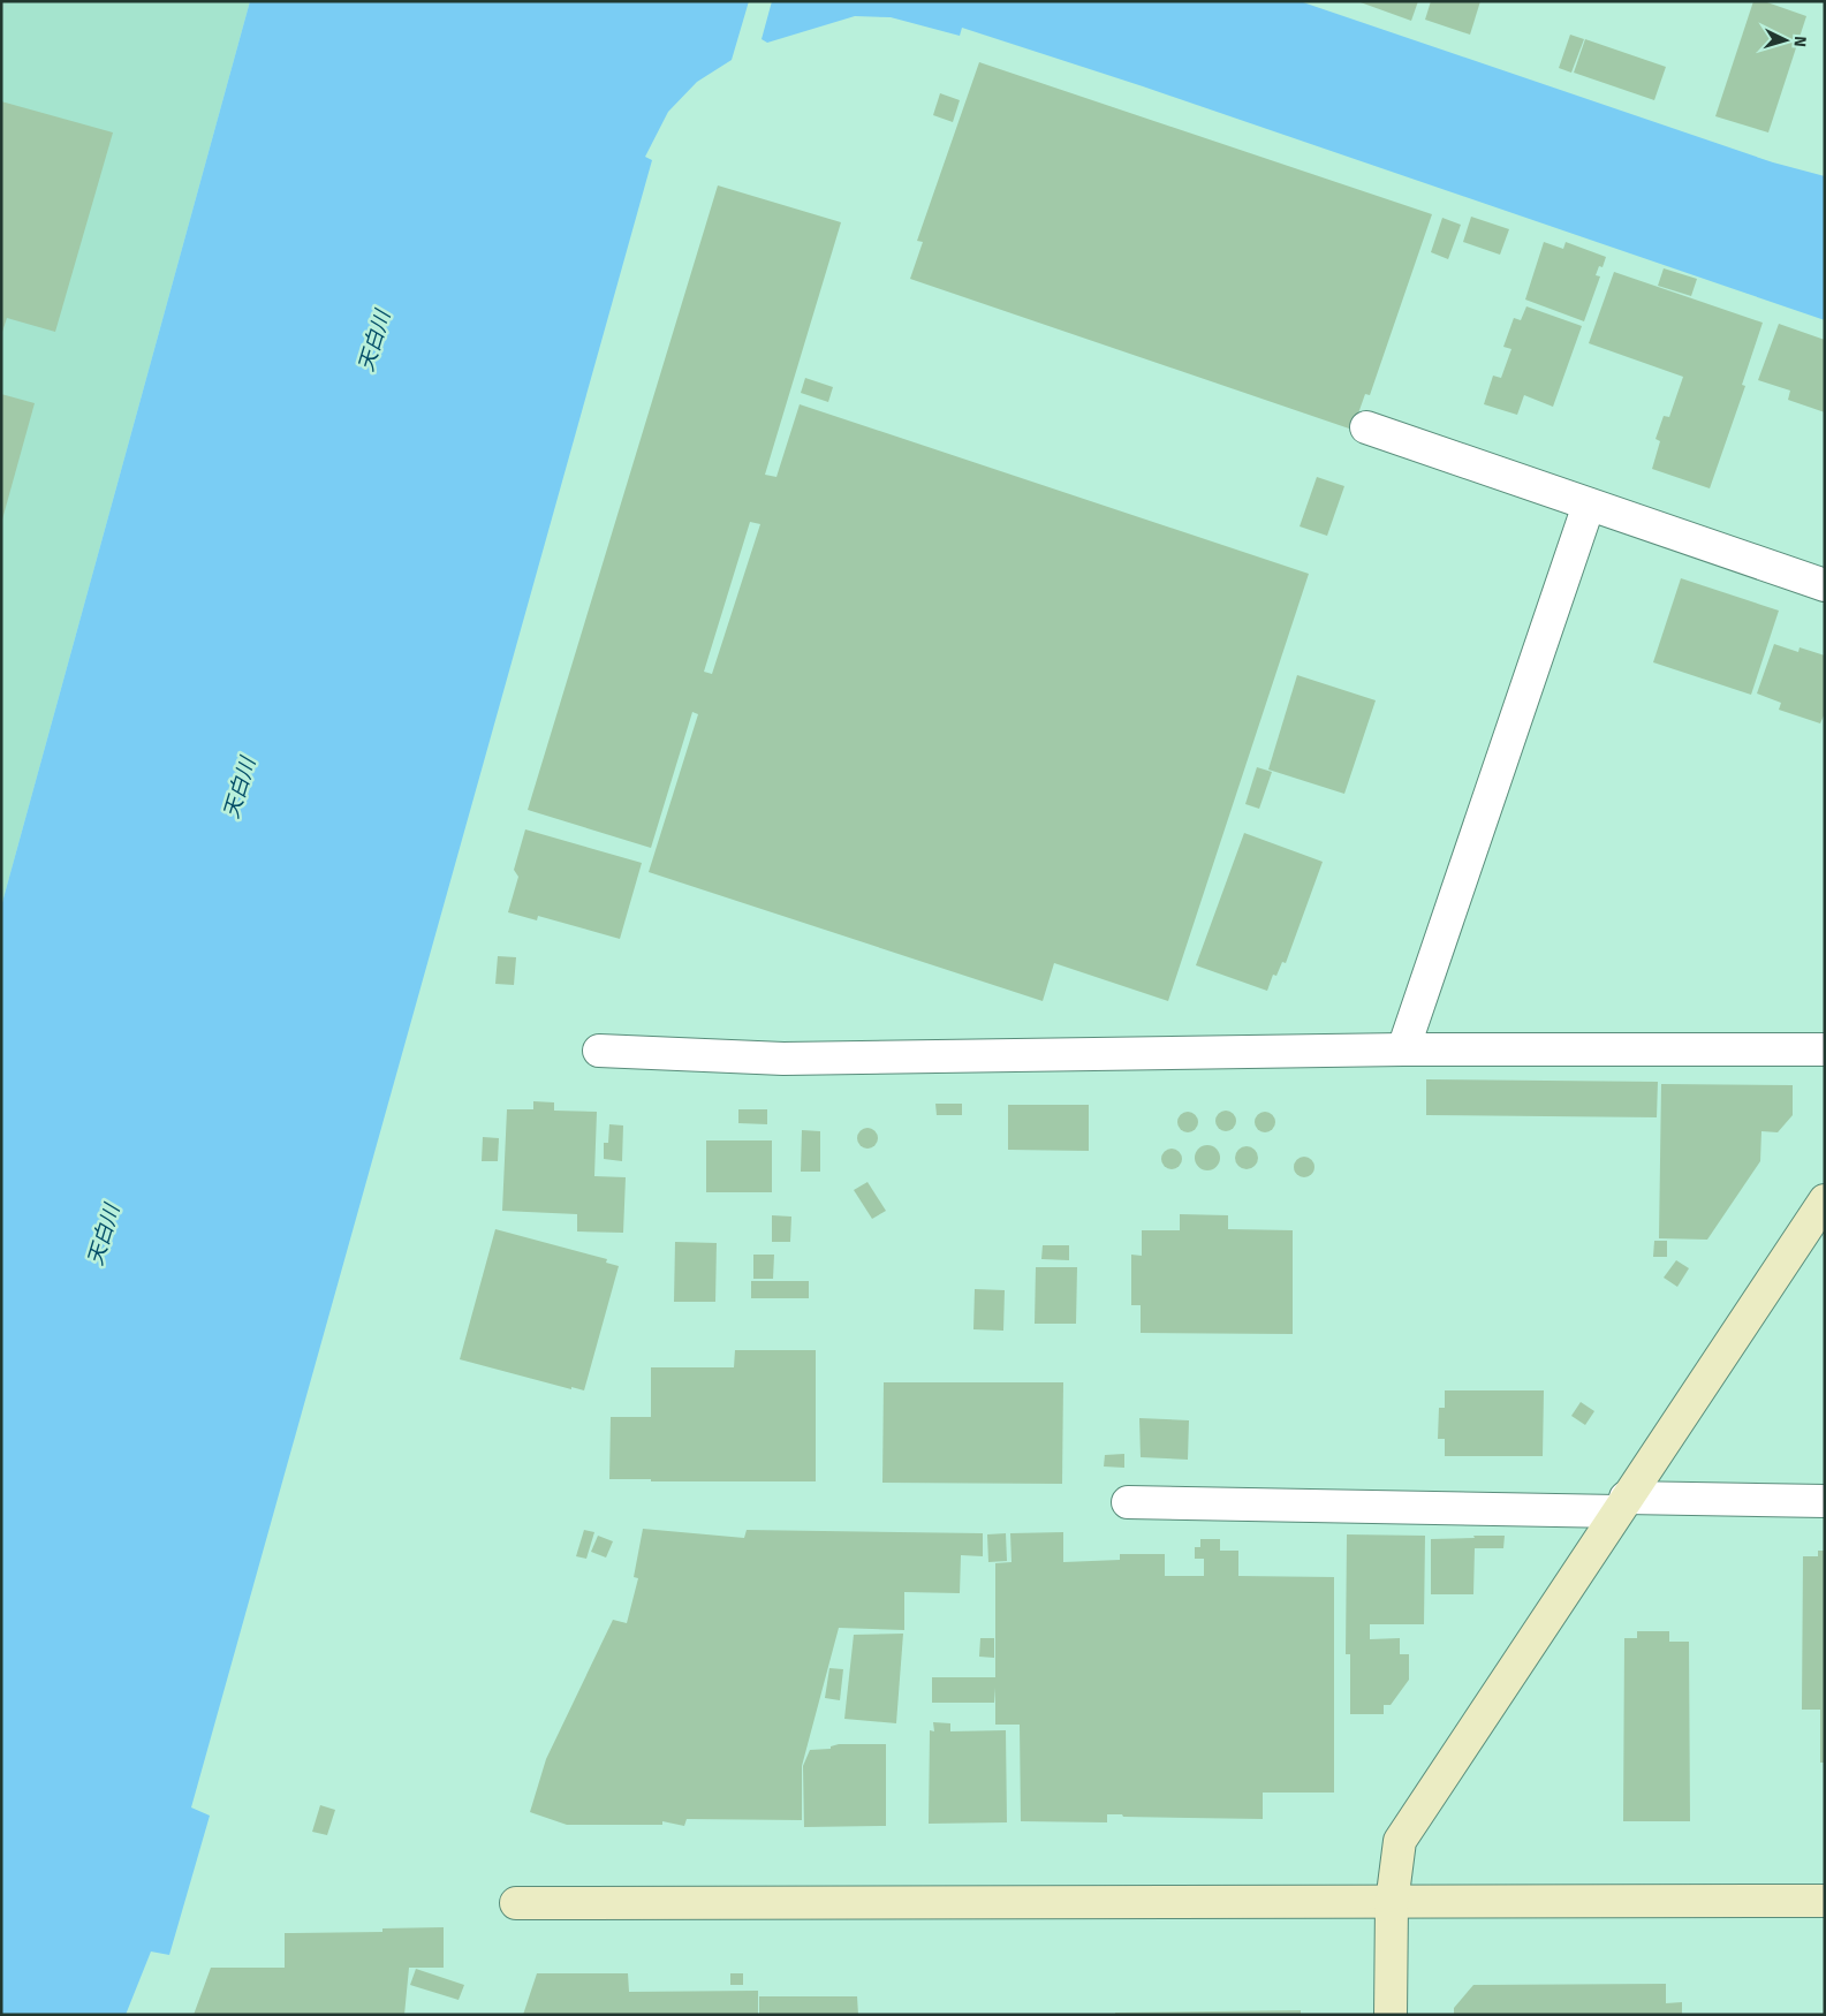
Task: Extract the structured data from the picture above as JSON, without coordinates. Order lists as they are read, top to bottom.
{
  "water": ["天白川"],
  "north": "right"
}
